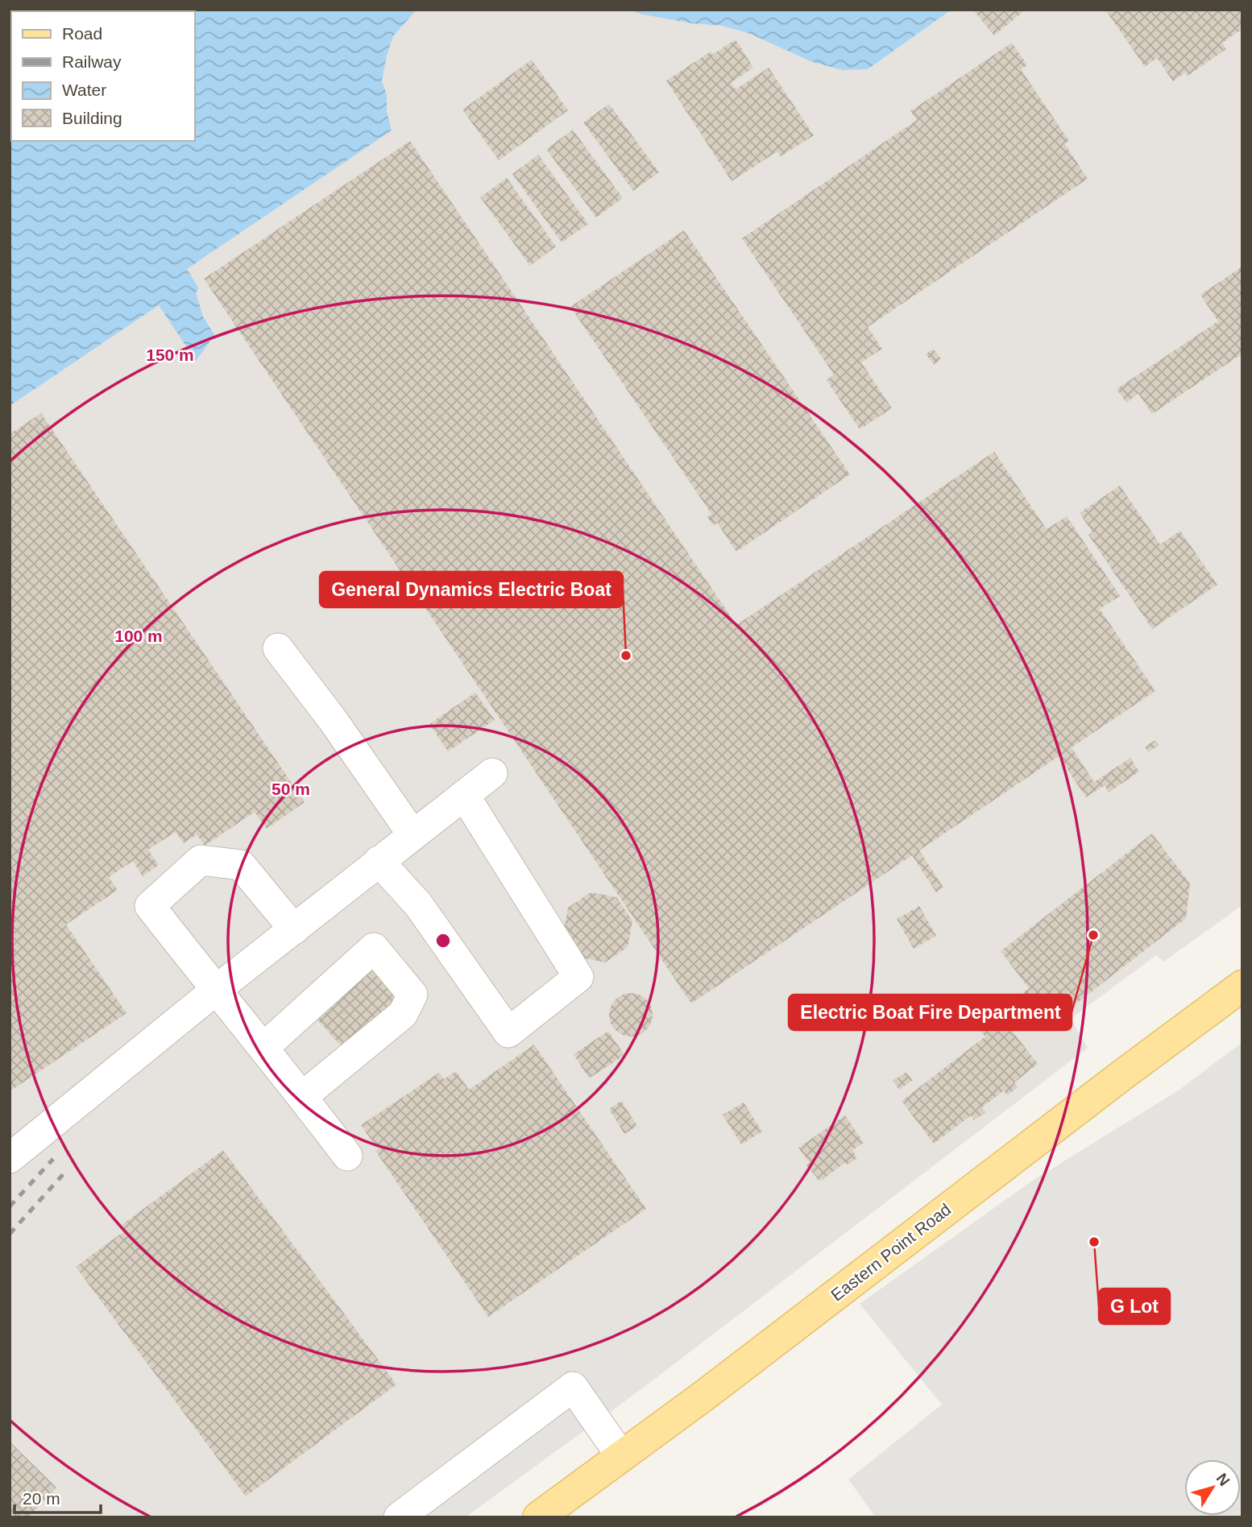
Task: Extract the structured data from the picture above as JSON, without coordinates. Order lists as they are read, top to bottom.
{
  "streets": {
    "main road": ["Eastern Point Road"]
  },
  "places": ["General Dynamics Electric Boat", "Electric Boat Fire Department", "G Lot"],
  "legend": [
    "Road",
    "Railway",
    "Water",
    "Building"
  ],
  "scale_bar": "20 m",
  "north": "top right",
  "rings": ["150 m", "100 m", "50 m"]
}
